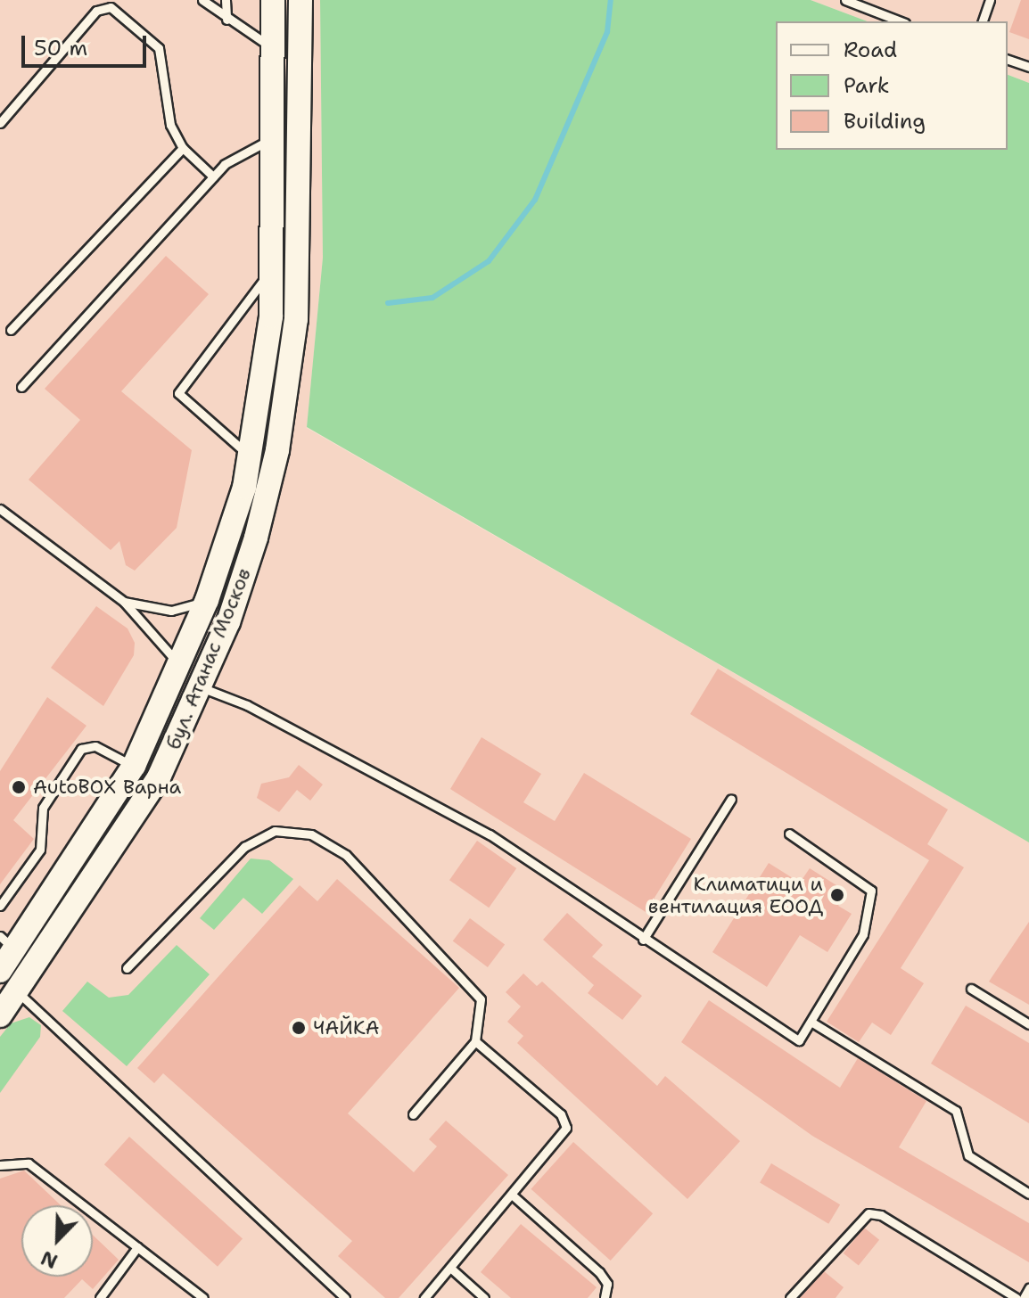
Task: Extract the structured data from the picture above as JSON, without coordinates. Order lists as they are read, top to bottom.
{
  "streets": {
    "main road": ["бул. Атанас Москов"]
  },
  "places": ["AutoBOX Варна", "Климатици и вентилация ЕООД", "ЧАЙКА"],
  "legend": ["Road", "Park", "Building"],
  "scale_bar": "50 m",
  "north": "bottom left"
}
